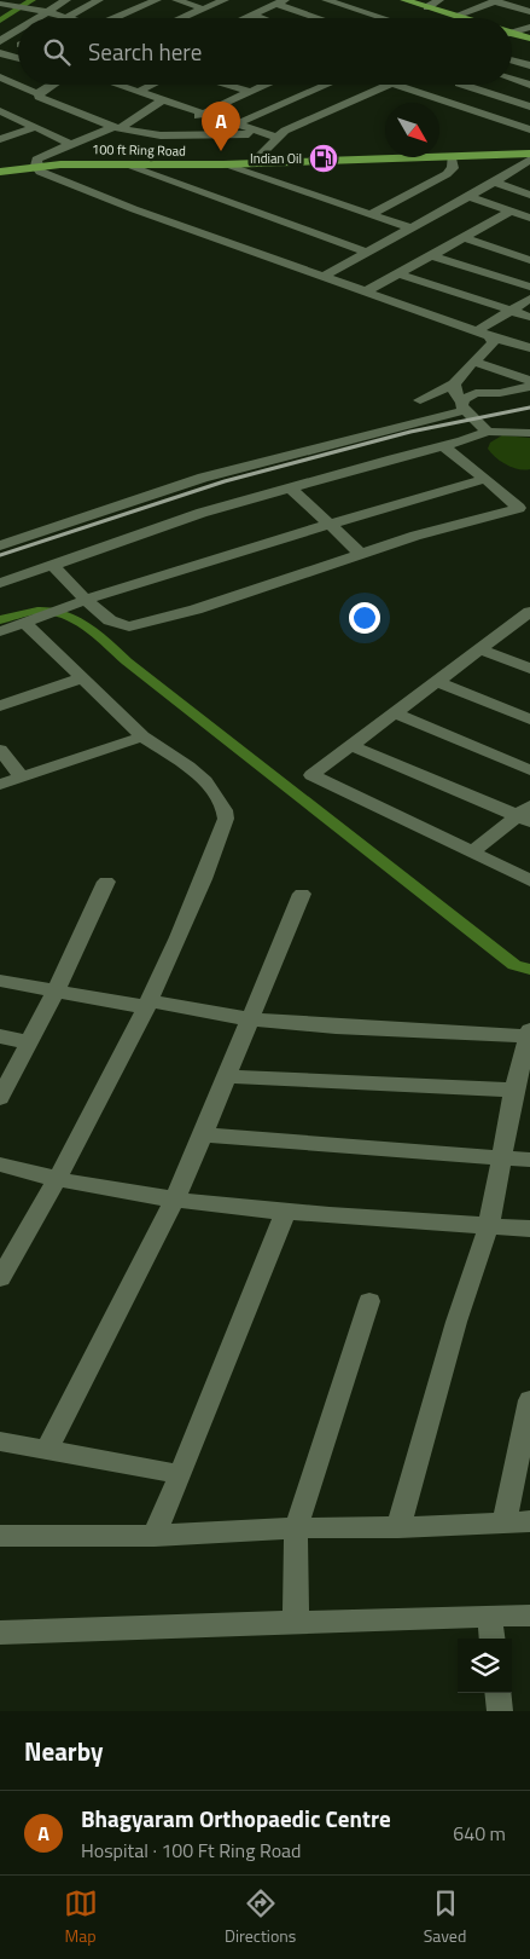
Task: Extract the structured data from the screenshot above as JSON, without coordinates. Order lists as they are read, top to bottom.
{
  "streets": {
    "main road": ["100 ft Ring Road"]
  },
  "places": {
    "fuel station": ["Indian Oil"]
  },
  "north": "bottom right",
  "page": {
    "search": "Search here",
    "pins": "A",
    "heading": "Nearby",
    "list": [
      {
        "mark": "A",
        "name": "Bhagyaram Orthopaedic Centre",
        "note": "Hospital · 100 Ft Ring Road",
        "value": "640 m"
      }
    ],
    "nav": ["Map", "Directions", "Saved"]
  }
}
